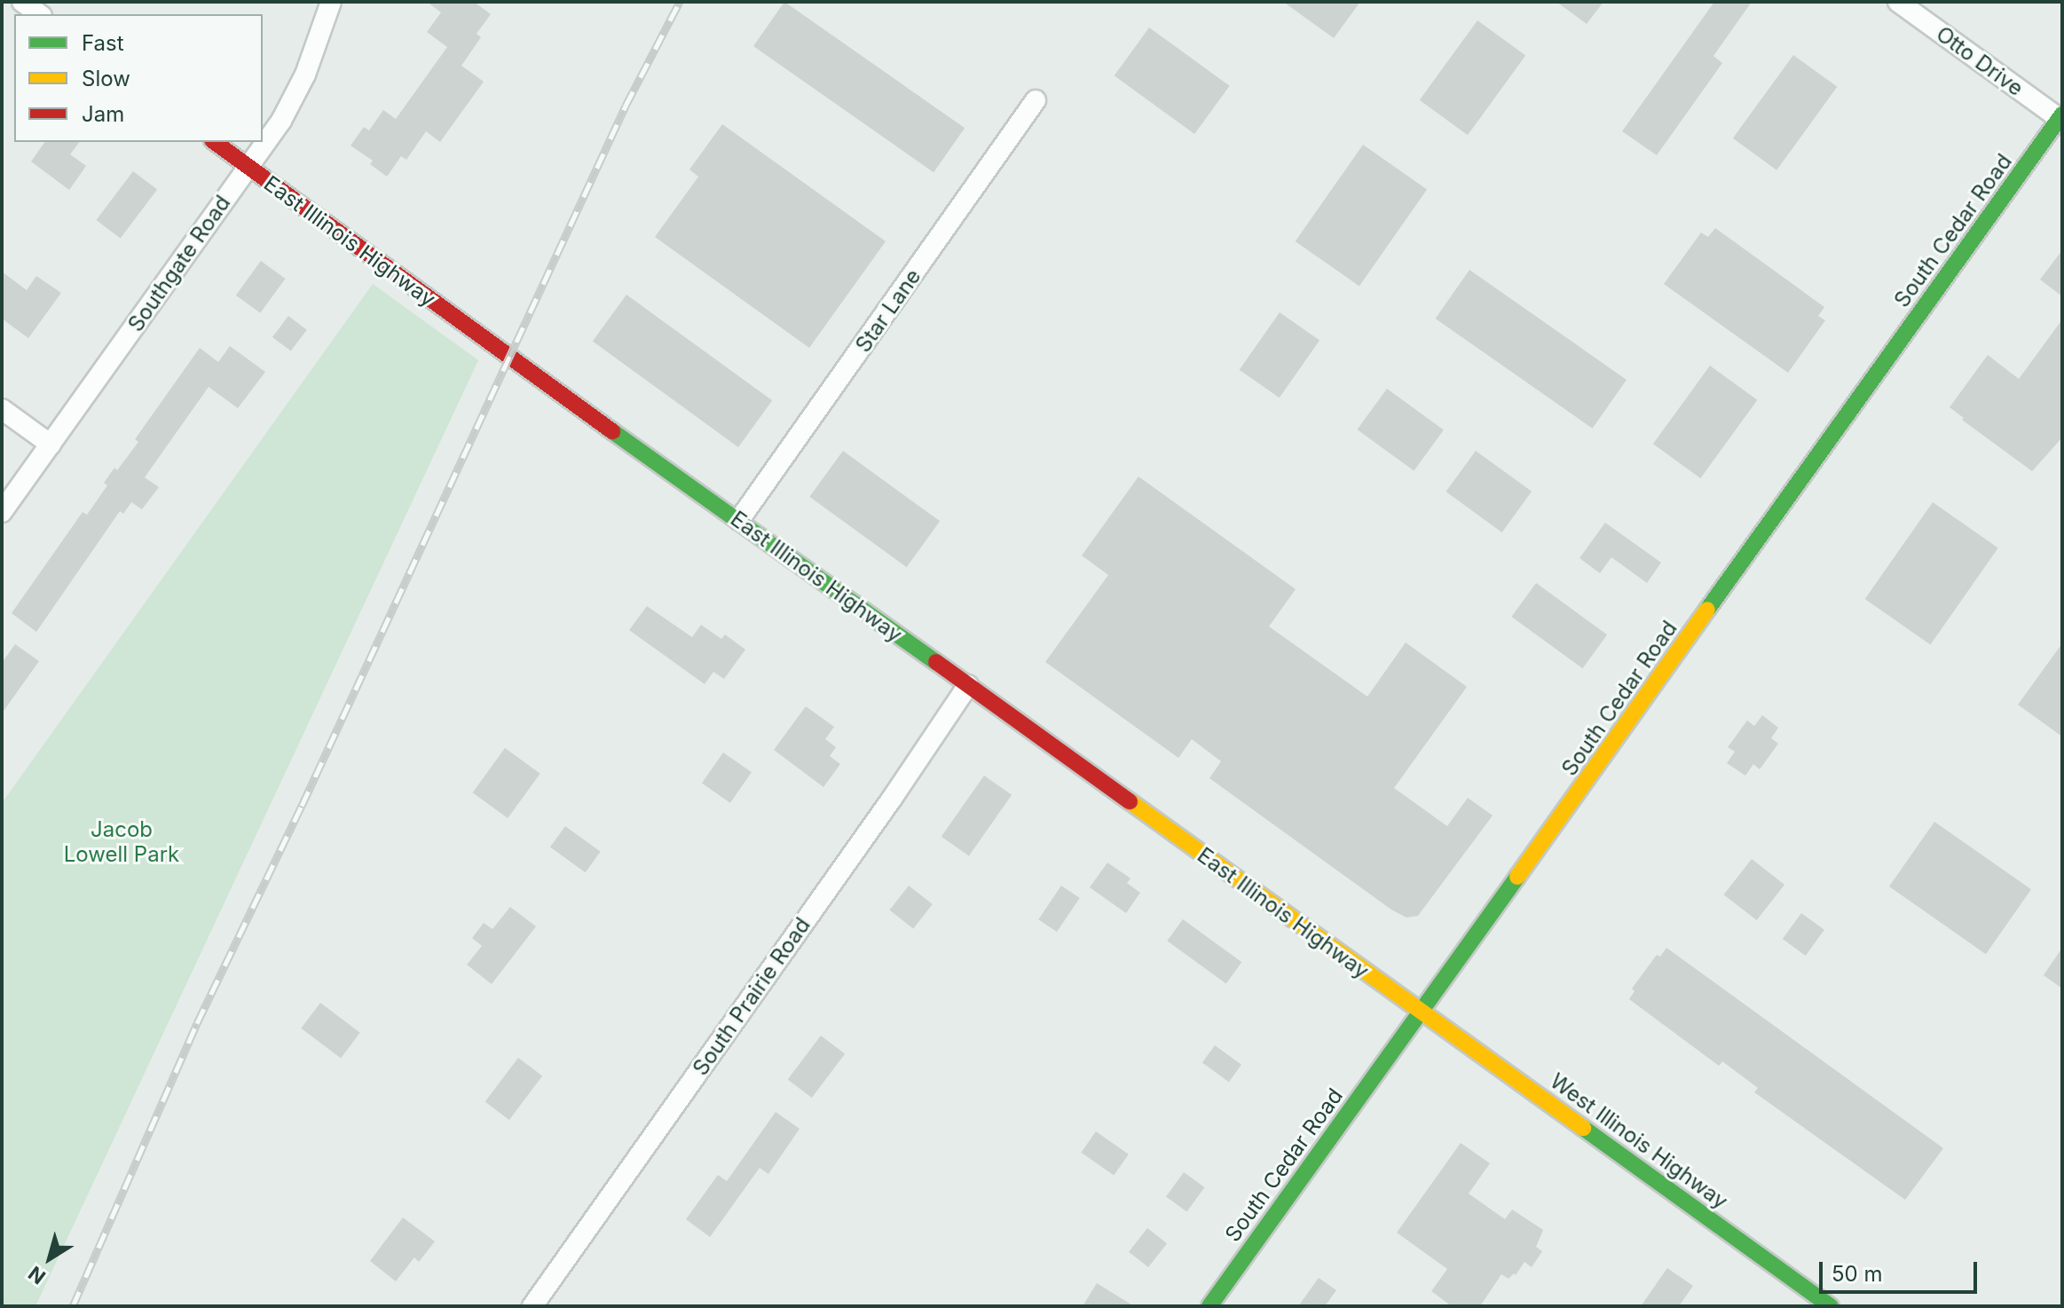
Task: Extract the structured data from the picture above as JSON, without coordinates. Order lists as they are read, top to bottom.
{
  "streets": {
    "street": [
      "Otto Drive",
      "South Cedar Road",
      "East Illinois Highway",
      "Southgate Road",
      "Star Lane",
      "South Prairie Road",
      "West Illinois Highway"
    ]
  },
  "crossings": [
    ["Otto Drive", "South Cedar Road"],
    ["South Cedar Road", "East Illinois Highway"],
    ["South Cedar Road", "West Illinois Highway"],
    ["East Illinois Highway", "Southgate Road"],
    ["East Illinois Highway", "Star Lane"],
    ["East Illinois Highway", "South Prairie Road"],
    ["East Illinois Highway", "West Illinois Highway"]
  ],
  "parks": ["Jacob Lowell Park"],
  "legend": ["Fast", "Slow", "Jam"],
  "scale_bar": "50 m",
  "north": "bottom left"
}
